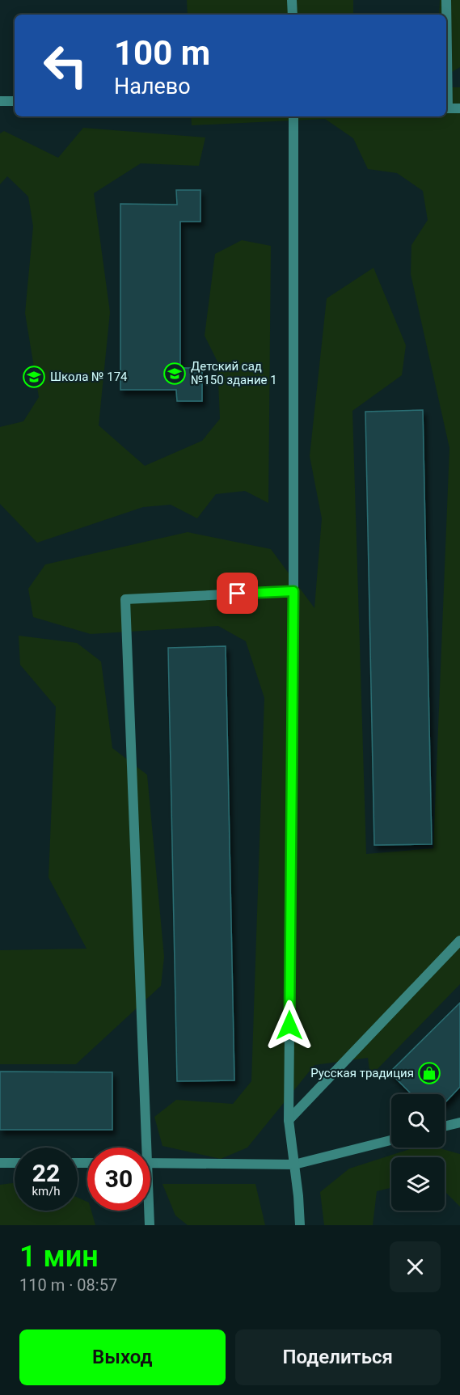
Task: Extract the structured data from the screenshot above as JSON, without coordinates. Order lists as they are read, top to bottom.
{
  "places": {
    "school or university": ["Детский сад №150 здание 1", "Школа № 174"],
    "shop": ["Русская традиция"]
  },
  "page": {
    "turn": ["100 m", "Налево"],
    "speed": "22 km/h",
    "limit": "30",
    "heading": ["1 мин", "110 m · 08:57"],
    "buttons": ["Выход", "Поделиться"]
  }
}
